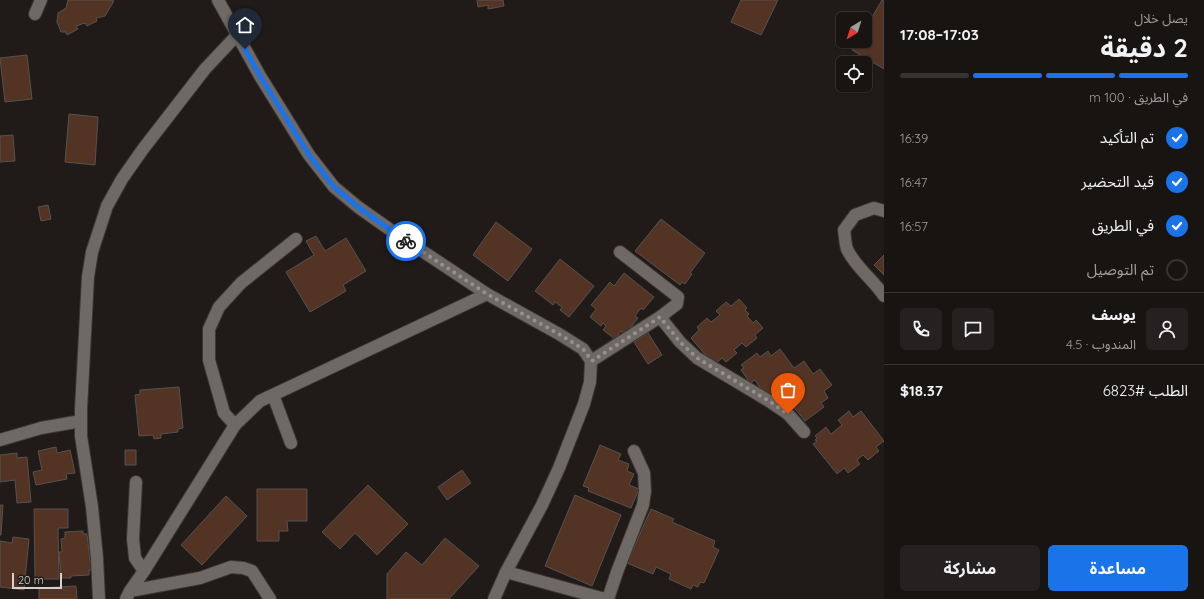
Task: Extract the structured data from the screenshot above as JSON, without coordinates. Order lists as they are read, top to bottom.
{
  "scale_bar": "20 m",
  "north": "bottom left",
  "page": {
    "heading": ["2 دقيقة", "يصل خلال", "17:03–17:08"],
    "panel": [
      "يوسف",
      "المندوب · 4.5",
      "الطلب #6823",
      "$18.37"
    ],
    "bar": "في الطريق · 100 m",
    "list": [
      ["تم التأكيد", "16:39"],
      ["قيد التحضير", "16:47"],
      ["في الطريق", "16:57"],
      "تم التوصيل"
    ],
    "buttons": ["مساعدة", "مشاركة"],
    "scale": "20 m"
  }
}
